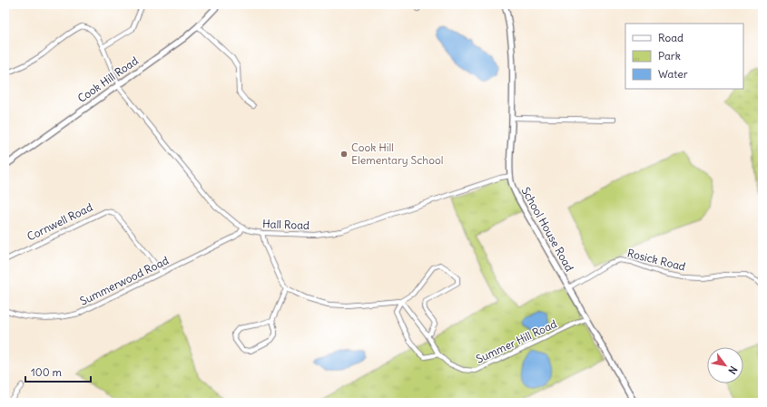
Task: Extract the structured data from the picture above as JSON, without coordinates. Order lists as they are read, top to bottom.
{
  "streets": {
    "street": [
      "Cook Hill Road",
      "Cornwell Road",
      "Hall Road",
      "School House Road",
      "Rosick Road",
      "Summerwood Road",
      "Summer Hill Road"
    ]
  },
  "crossings": [
    ["Cook Hill Road", "Hall Road"],
    ["Cornwell Road", "Summerwood Road"],
    ["Hall Road", "School House Road"],
    ["Hall Road", "Summerwood Road"],
    ["School House Road", "Rosick Road"],
    ["School House Road", "Summer Hill Road"]
  ],
  "places": ["Cook Hill Elementary School"],
  "legend": ["Road", "Park", "Water"],
  "scale_bar": "100 m",
  "north": "bottom right"
}
